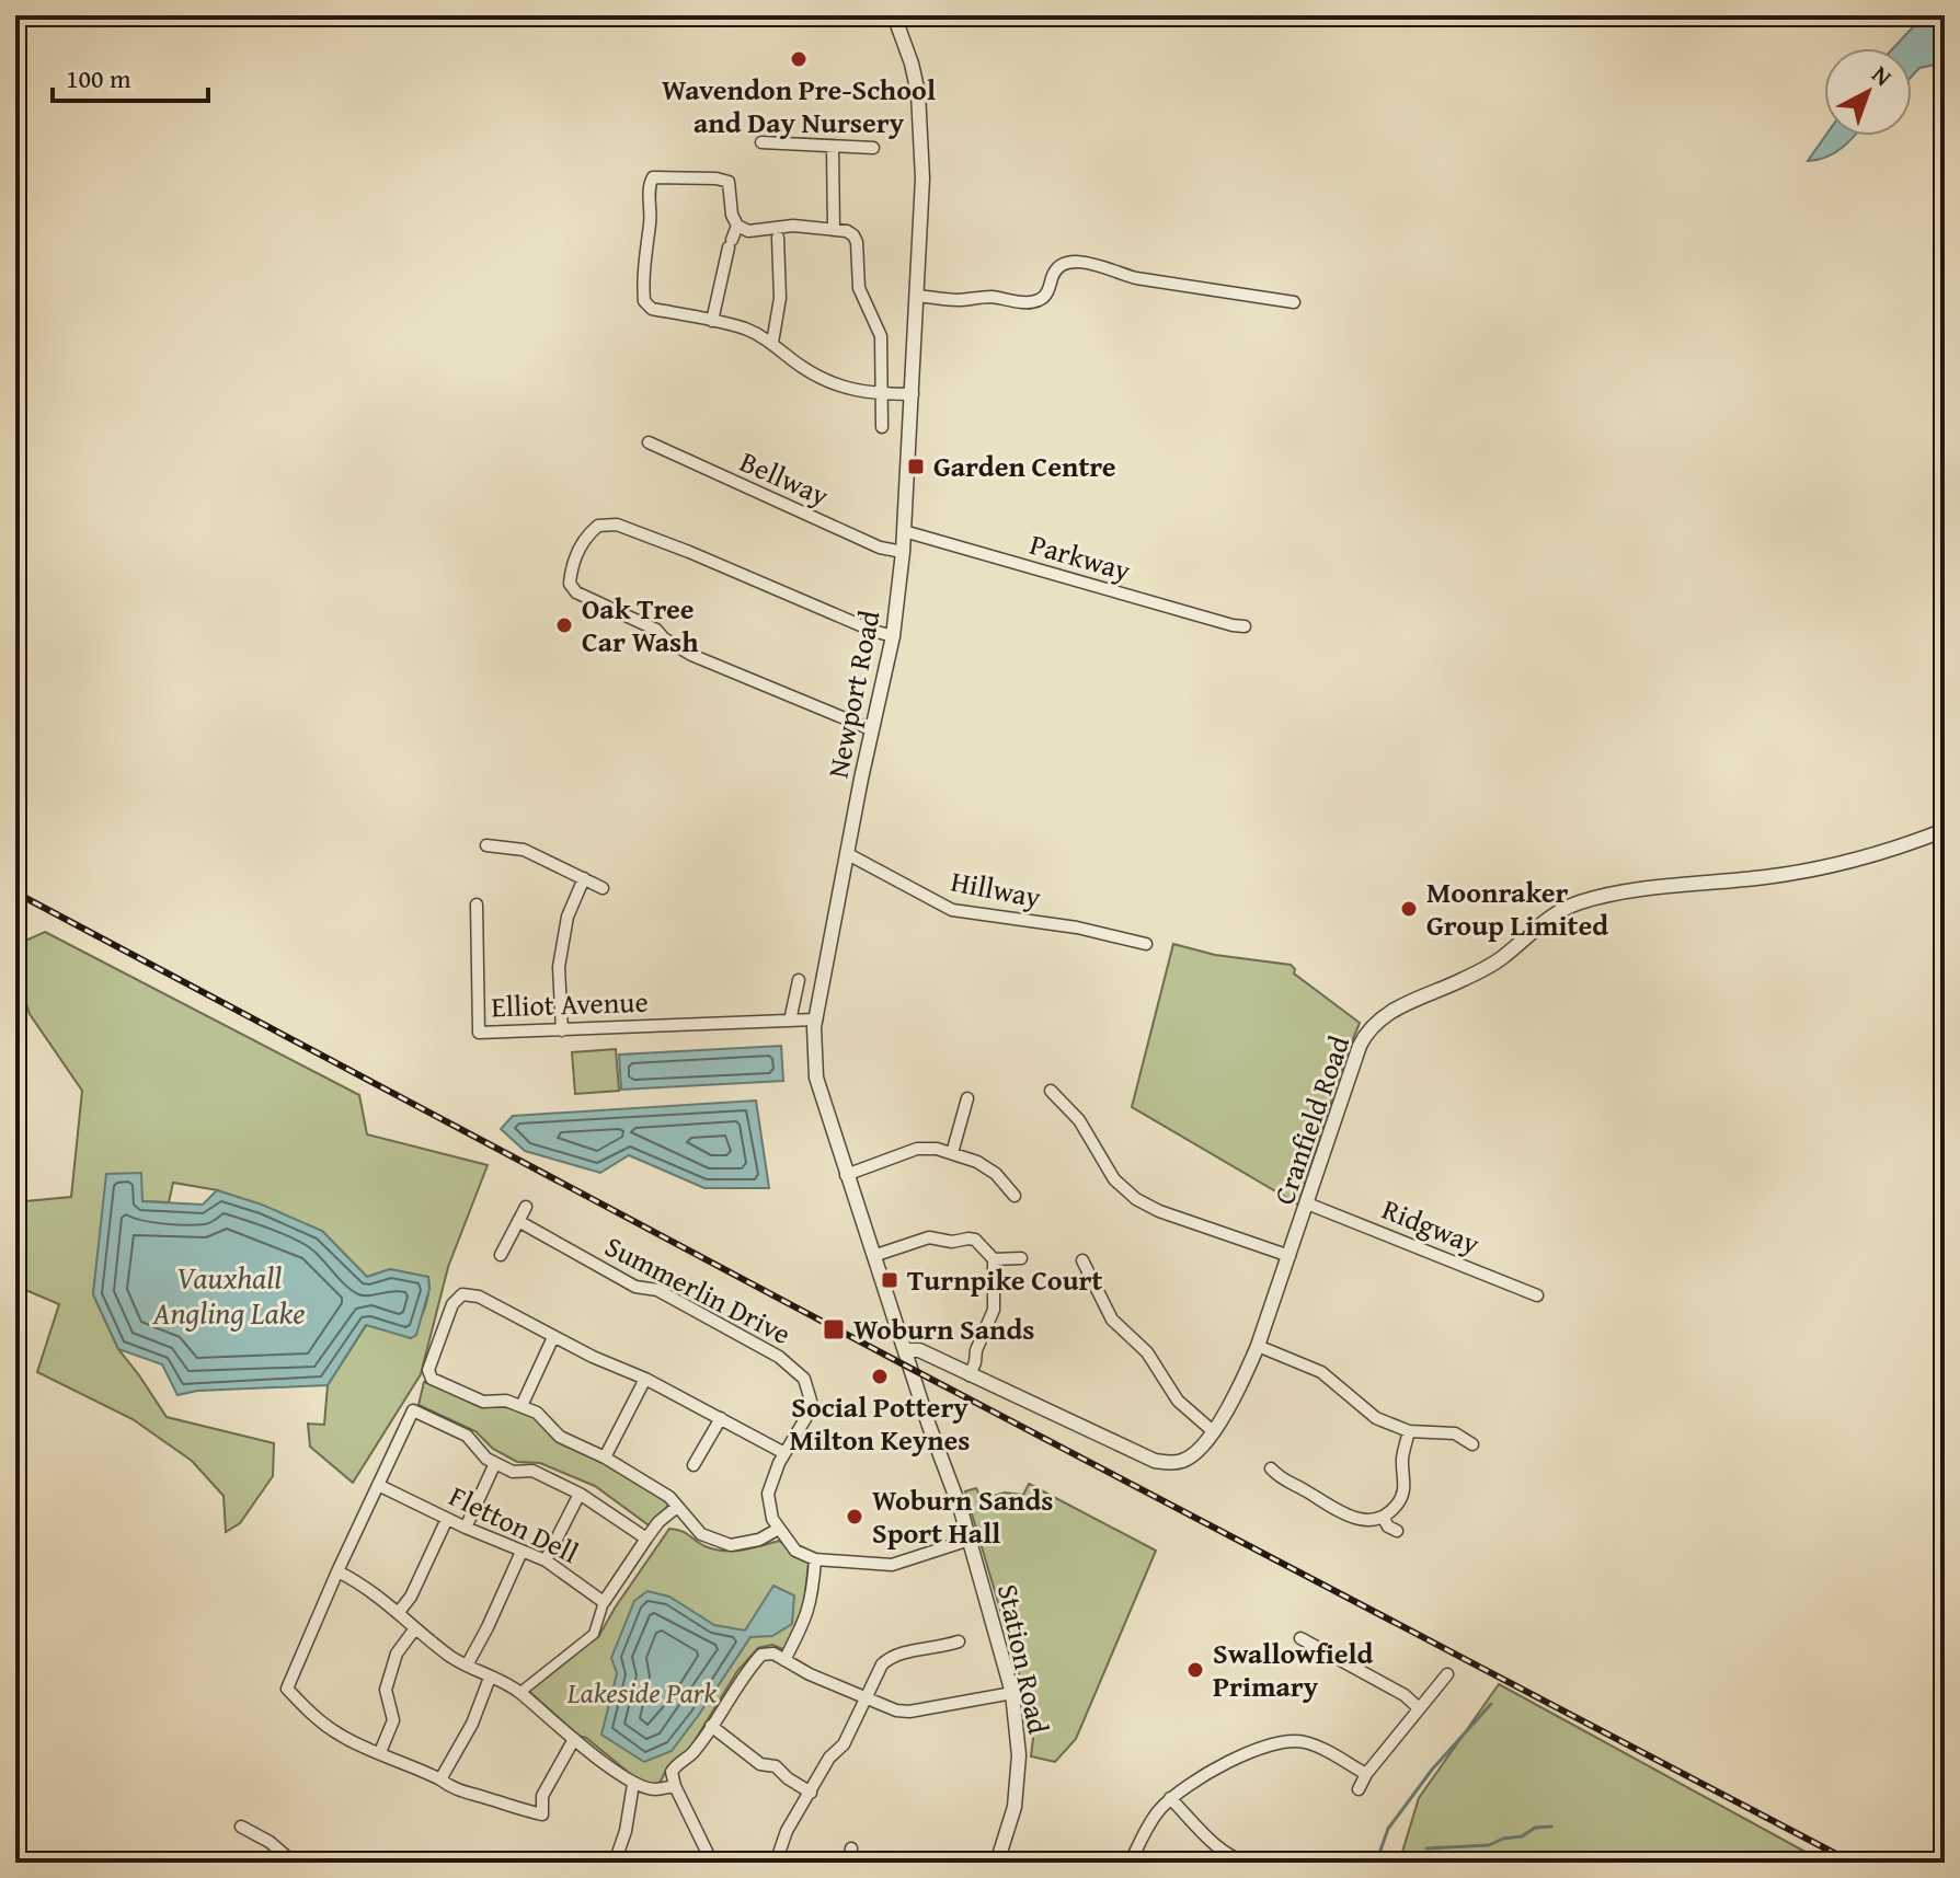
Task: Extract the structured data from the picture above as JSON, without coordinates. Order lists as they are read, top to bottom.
{
  "streets": {
    "street": [
      "Bellway",
      "Parkway",
      "Newport Road",
      "Hillway",
      "Elliot Avenue",
      "Cranfield Road",
      "Ridgway",
      "Summerlin Drive",
      "Fletton Dell",
      "Station Road"
    ]
  },
  "crossings": [
    ["Bellway", "Newport Road"],
    ["Parkway", "Newport Road"],
    ["Newport Road", "Hillway"],
    ["Newport Road", "Elliot Avenue"],
    ["Newport Road", "Cranfield Road"],
    ["Newport Road", "Station Road"],
    ["Cranfield Road", "Ridgway"]
  ],
  "water": ["Vauxhall Angling Lake"],
  "parks": ["Lakeside Park"],
  "places": {
    "other": [
      "Wavendon Pre-School and Day Nursery",
      "Oak Tree Car Wash",
      "Moonraker Group Limited",
      "Social Pottery Milton Keynes",
      "Woburn Sands Sport Hall",
      "Swallowfield Primary"
    ],
    "transit": ["Garden Centre", "Turnpike Court", "Woburn Sands"]
  },
  "scale_bar": "100 m",
  "north": "top right"
}
